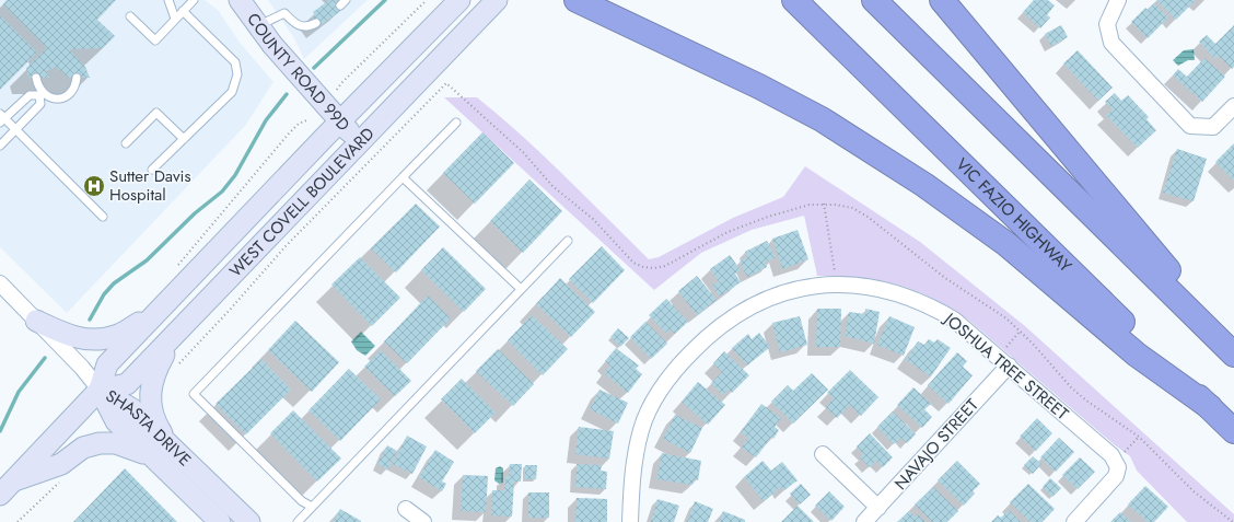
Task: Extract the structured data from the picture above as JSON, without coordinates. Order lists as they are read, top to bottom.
{
  "streets": {
    "highway": ["VIC FAZIO HIGHWAY"],
    "main road": ["COUNTY ROAD 99D", "WEST COVELL BOULEVARD", "SHASTA DRIVE"],
    "street": ["JOSHUA TREE STREET", "NAVAJO STREET"]
  },
  "crossings": [
    ["COUNTY ROAD 99D", "WEST COVELL BOULEVARD"],
    ["WEST COVELL BOULEVARD", "SHASTA DRIVE"],
    ["JOSHUA TREE STREET", "NAVAJO STREET"]
  ],
  "places": {
    "hospital": ["Sutter Davis Hospital"]
  }
}
